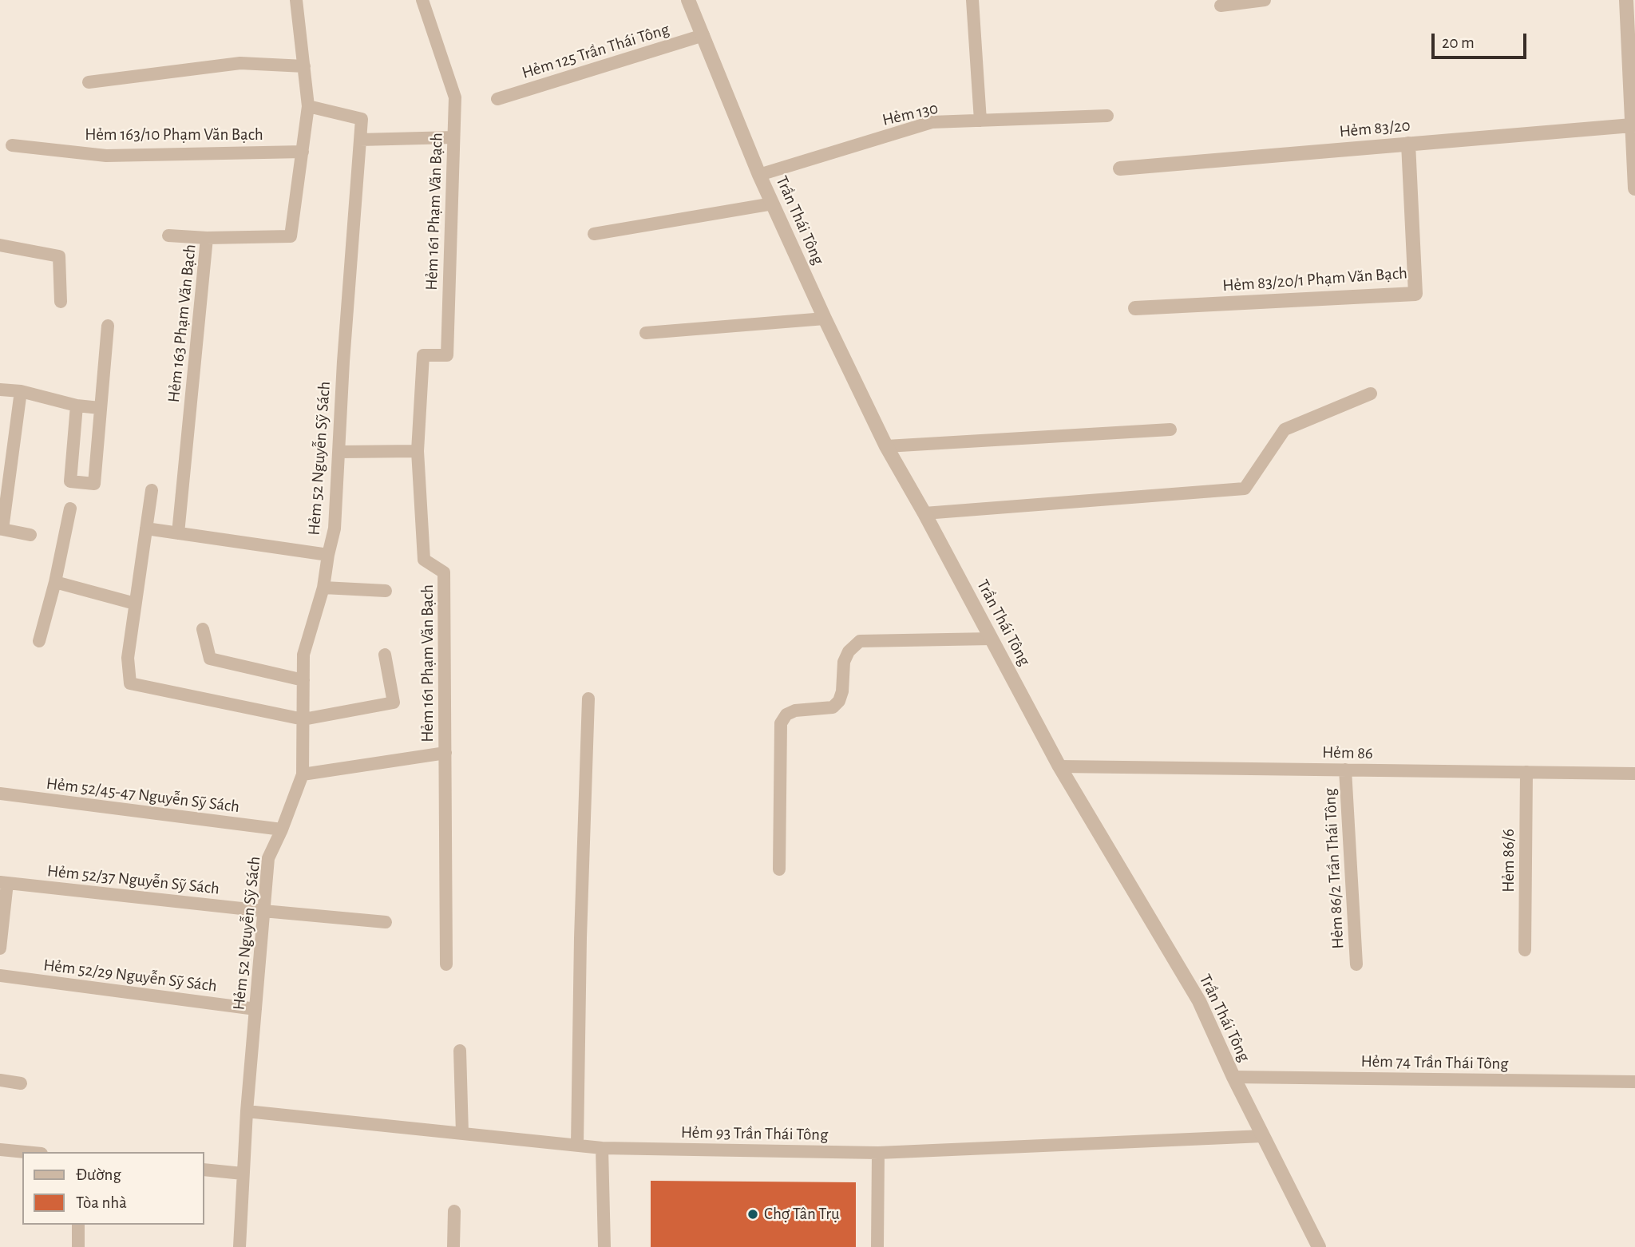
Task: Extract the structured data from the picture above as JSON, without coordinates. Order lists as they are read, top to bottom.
{
  "streets": {
    "street": ["Hẻm 83/20", "Trần Thái Tông", "Hẻm 83/20/1 Phạm Văn Bạch"],
    "lane": [
      "Hẻm 125 Trần Thái Tông",
      "Hẻm 130",
      "Hẻm 163/10 Phạm Văn Bạch",
      "Hẻm 161 Phạm Văn Bạch",
      "Hẻm 163 Phạm Văn Bạch",
      "Hẻm 52 Nguyễn Sỹ Sách",
      "Hẻm 86",
      "Hẻm 52/45-47 Nguyễn Sỹ Sách",
      "Hẻm 86/6",
      "Hẻm 86/2 Trần Thái Tông",
      "Hẻm 52/37 Nguyễn Sỹ Sách",
      "Hẻm 52/29 Nguyễn Sỹ Sách",
      "Hẻm 74 Trần Thái Tông",
      "Hẻm 93 Trần Thái Tông"
    ]
  },
  "crossings": [
    ["Hẻm 125 Trần Thái Tông", "Trần Thái Tông"],
    ["Hẻm 130", "Trần Thái Tông"],
    ["Hẻm 83/20", "Hẻm 83/20/1 Phạm Văn Bạch"],
    ["Hẻm 163/10 Phạm Văn Bạch", "Hẻm 163 Phạm Văn Bạch"],
    ["Trần Thái Tông", "Hẻm 86"],
    ["Trần Thái Tông", "Hẻm 74 Trần Thái Tông"],
    ["Trần Thái Tông", "Hẻm 93 Trần Thái Tông"],
    ["Hẻm 163 Phạm Văn Bạch", "Hẻm 52 Nguyễn Sỹ Sách"],
    ["Hẻm 52 Nguyễn Sỹ Sách", "Hẻm 52/45-47 Nguyễn Sỹ Sách"],
    ["Hẻm 52 Nguyễn Sỹ Sách", "Hẻm 52/37 Nguyễn Sỹ Sách"],
    ["Hẻm 52 Nguyễn Sỹ Sách", "Hẻm 52/29 Nguyễn Sỹ Sách"],
    ["Hẻm 52 Nguyễn Sỹ Sách", "Hẻm 93 Trần Thái Tông"],
    ["Hẻm 86", "Hẻm 86/6"],
    ["Hẻm 86", "Hẻm 86/2 Trần Thái Tông"]
  ],
  "places": ["Chợ Tân Trụ"],
  "legend": ["Đường", "Tòa nhà"],
  "scale_bar": "20 m"
}
